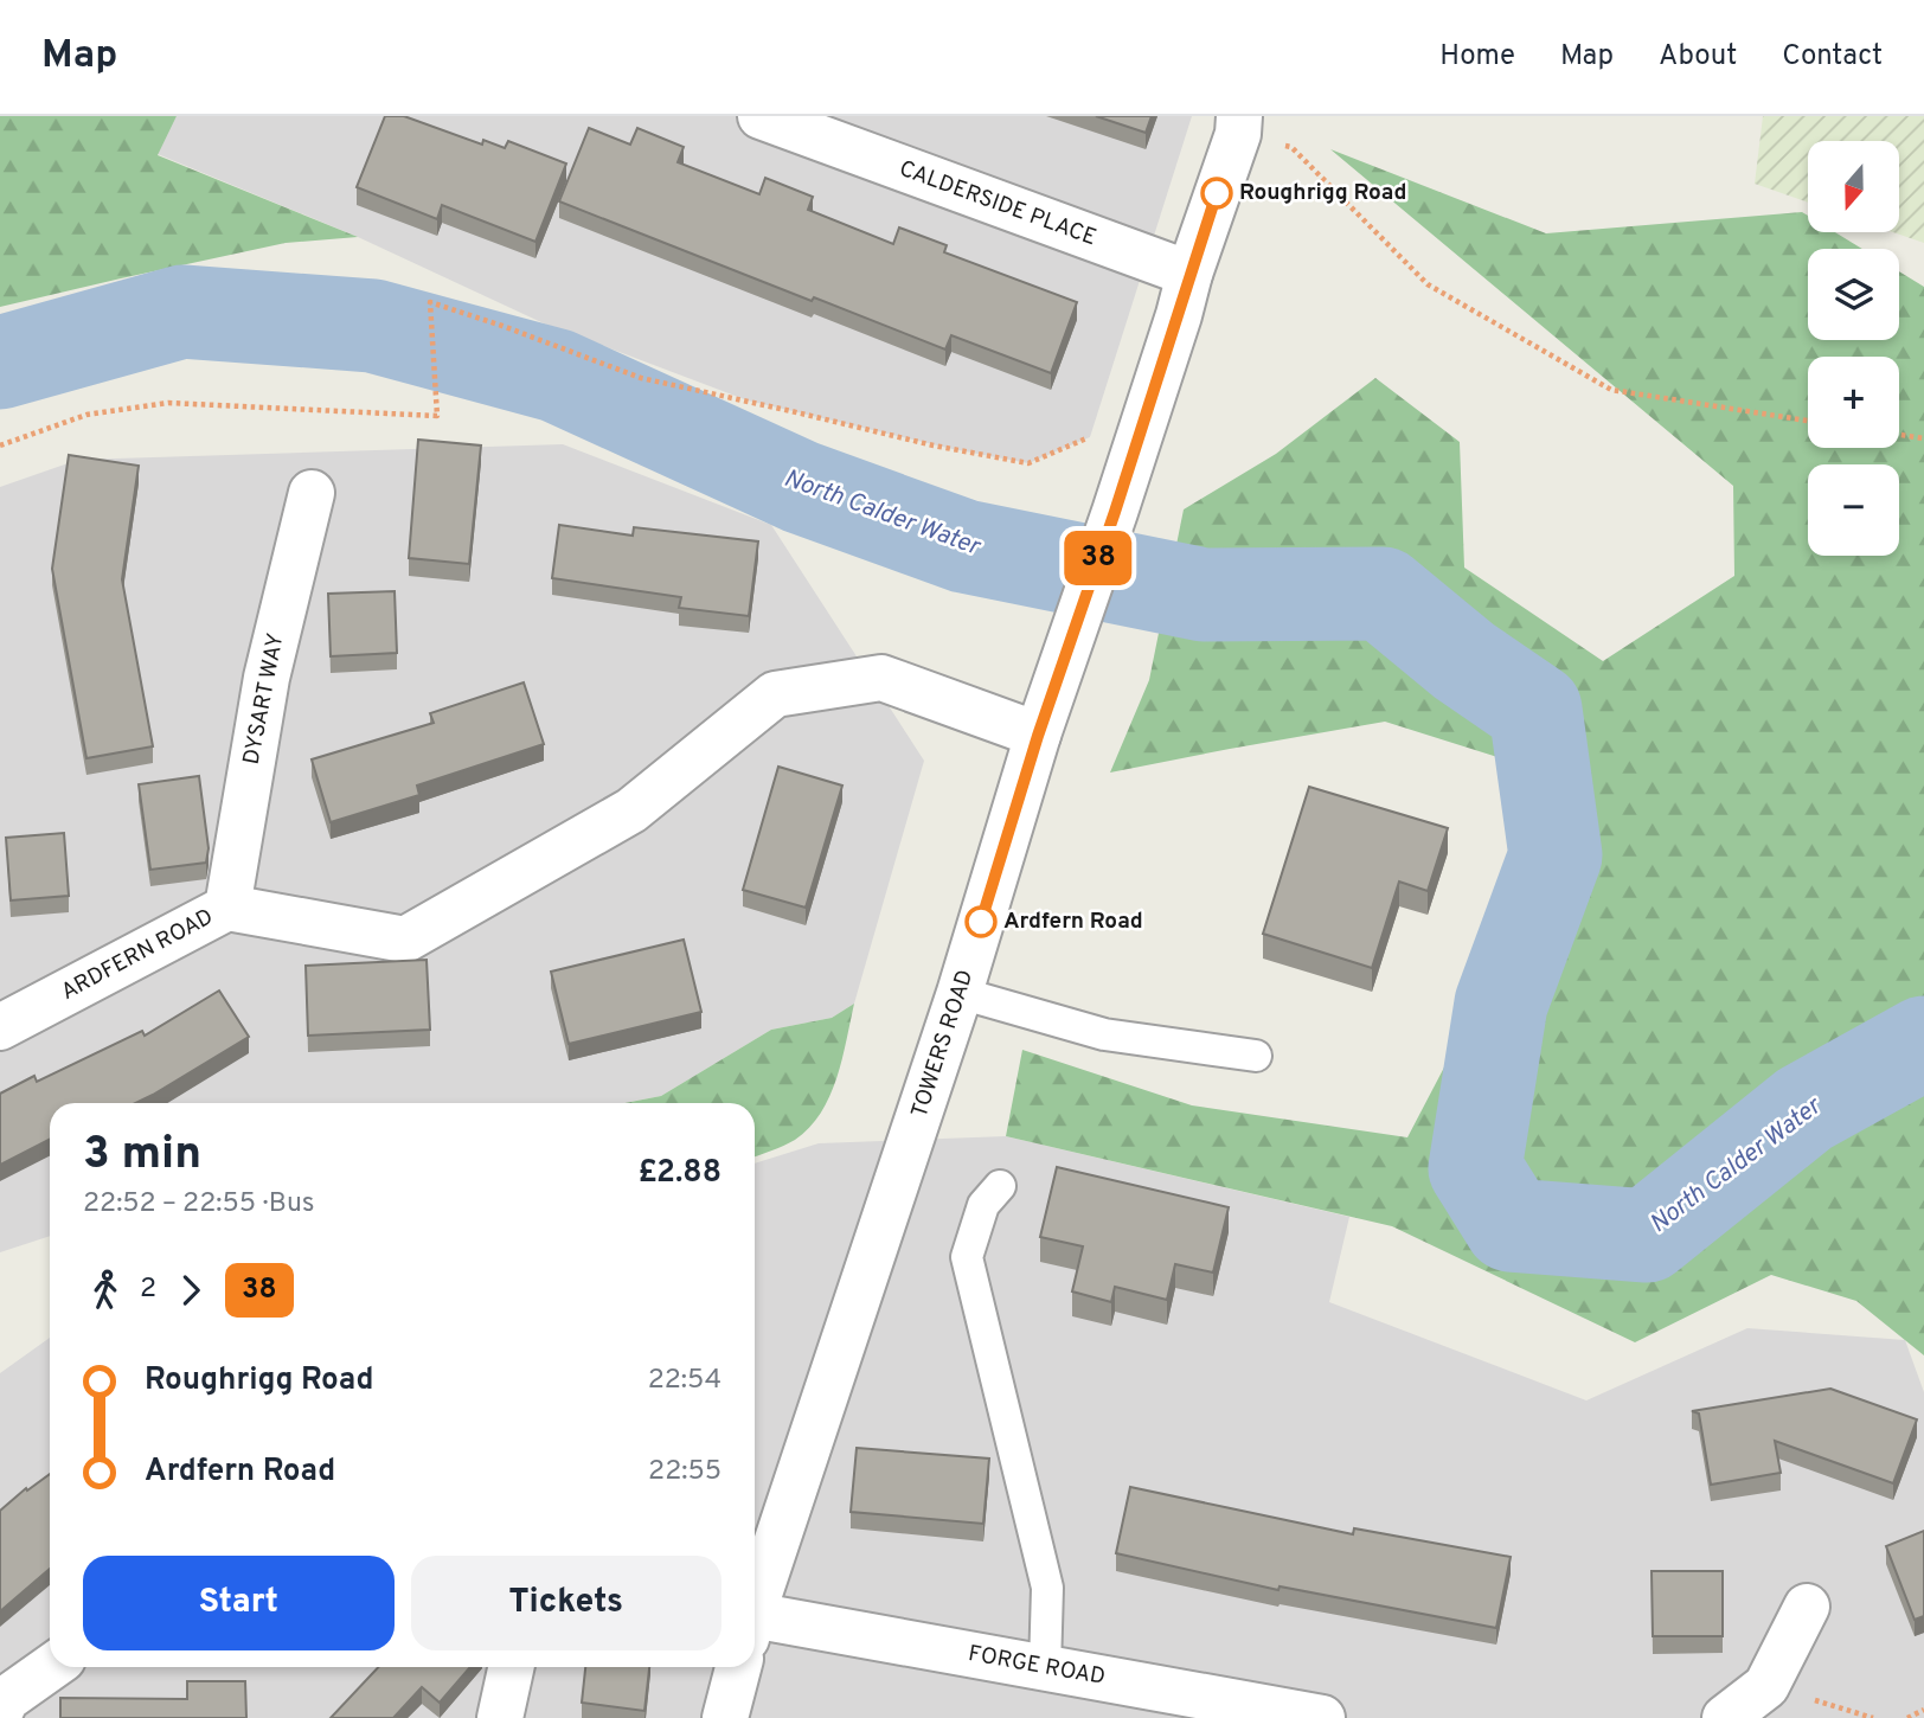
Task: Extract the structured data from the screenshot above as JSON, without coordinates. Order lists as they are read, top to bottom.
{
  "streets": {
    "street": [
      "CALDERSIDE PLACE",
      "DYSART WAY",
      "ARDFERN ROAD",
      "TOWERS ROAD",
      "FORGE ROAD"
    ]
  },
  "crossings": [
    ["CALDERSIDE PLACE", "TOWERS ROAD"],
    ["DYSART WAY", "ARDFERN ROAD"],
    ["ARDFERN ROAD", "TOWERS ROAD"]
  ],
  "water": ["North Calder Water"],
  "places": ["Roughrigg Road", "Ardfern Road"],
  "lines": ["bus line 38"],
  "north": "bottom",
  "page": {
    "header": "Map",
    "nav": [
      "Home",
      "Map",
      "About",
      "Contact"
    ],
    "on_map": "38",
    "map_buttons": ["+", "−"],
    "heading": ["3 min", "22:52 – 22:55 · Bus", "£2.88"],
    "legs": ["2", "38"],
    "list": [
      {
        "name": "Roughrigg Road",
        "value": "22:54"
      },
      {
        "name": "Ardfern Road",
        "value": "22:55"
      }
    ],
    "buttons": ["Start", "Tickets"]
  }
}
